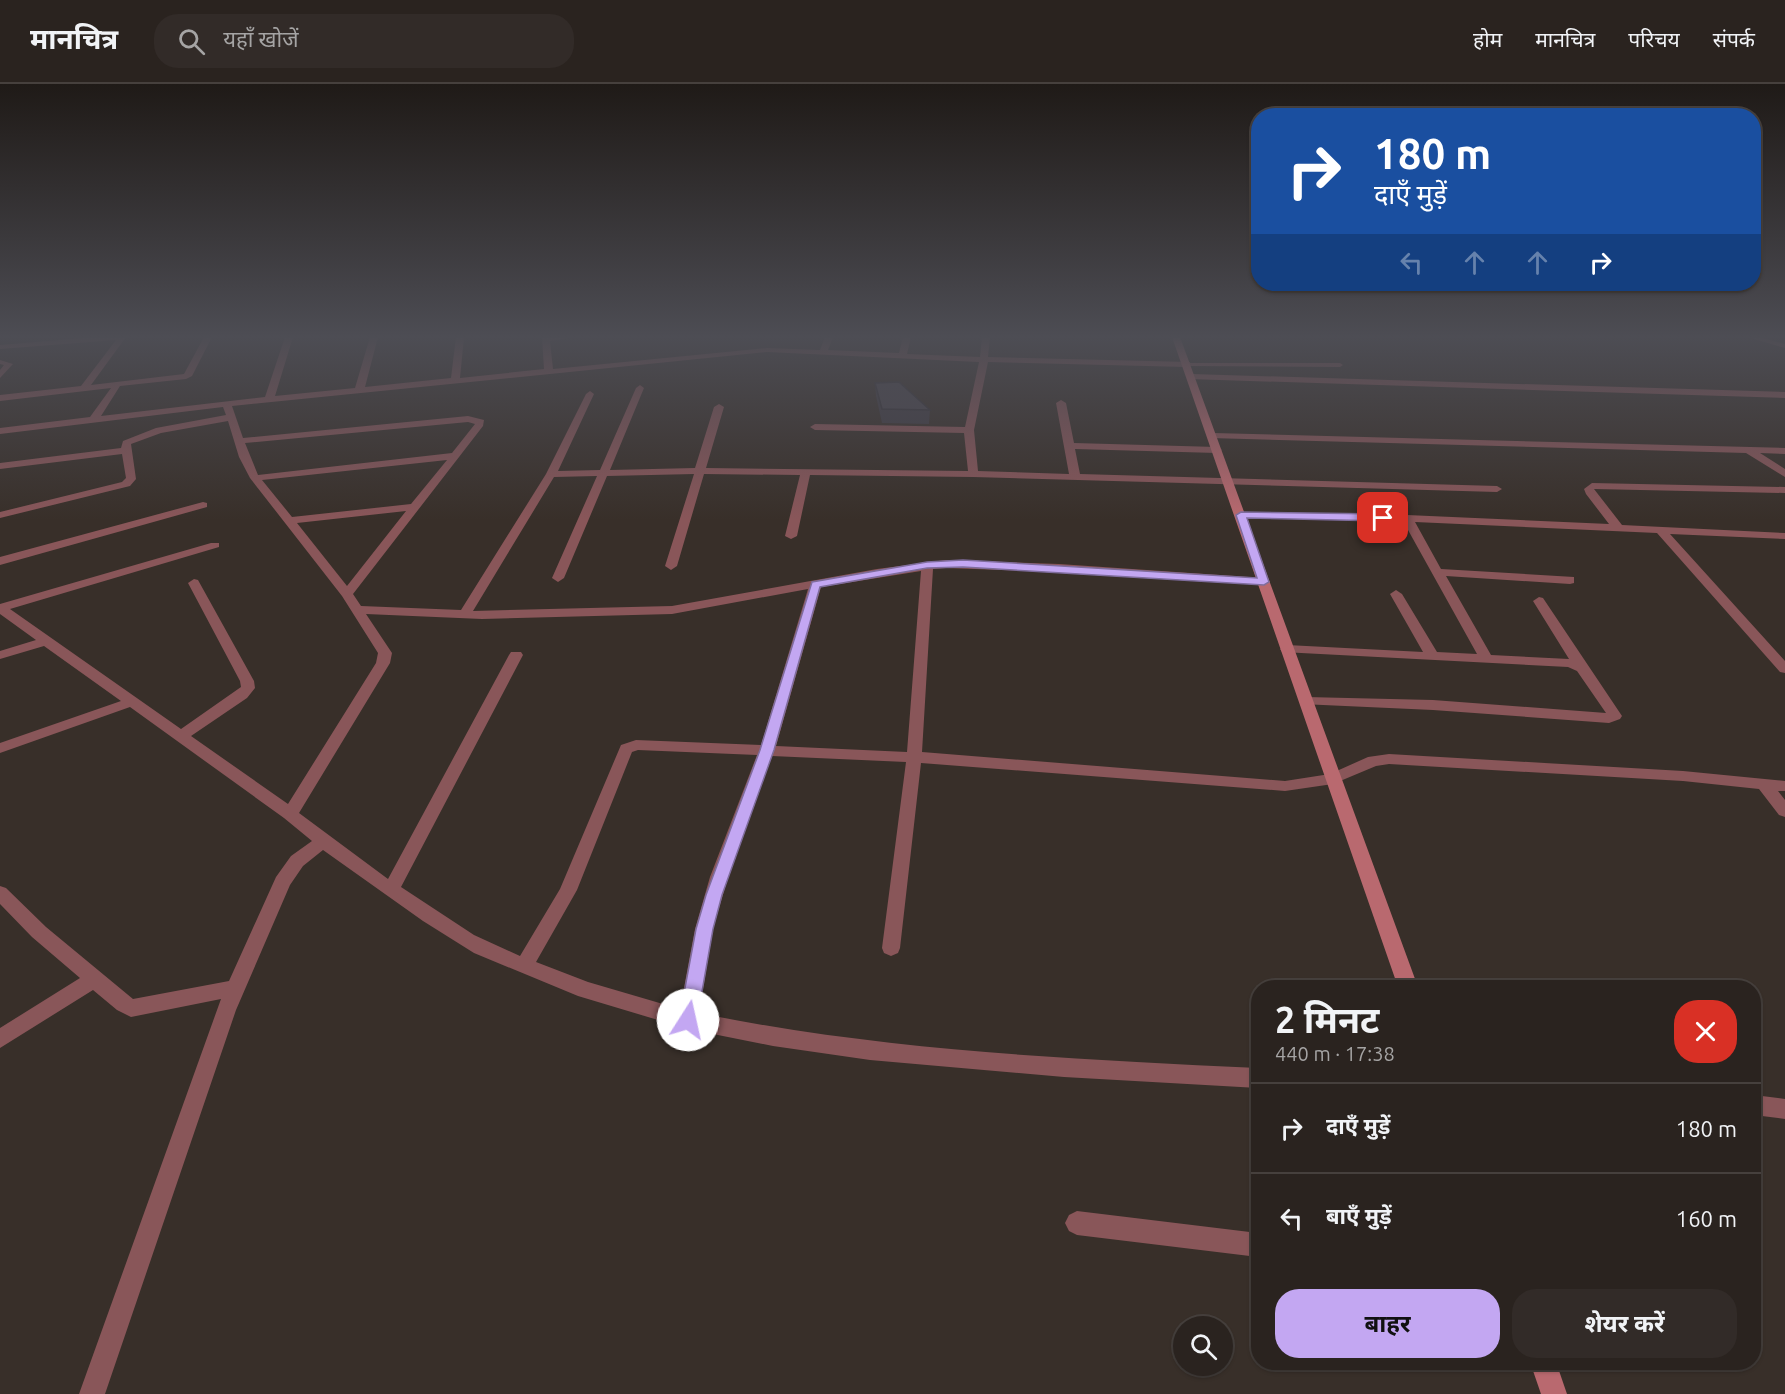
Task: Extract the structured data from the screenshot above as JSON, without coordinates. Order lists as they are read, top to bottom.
{
  "page": {
    "header": "मानचित्र",
    "search": "यहाँ खोजें",
    "nav": [
      "होम",
      "मानचित्र",
      "परिचय",
      "संपर्क"
    ],
    "turn": ["180 m", "दाएँ मुड़ें"],
    "heading": ["2 मिनट", "440 m · 17:38"],
    "list": [
      {
        "name": "दाएँ मुड़ें",
        "value": "180 m"
      },
      {
        "name": "बाएँ मुड़ें",
        "value": "160 m"
      }
    ],
    "buttons": ["बाहर", "शेयर करें"]
  }
}
